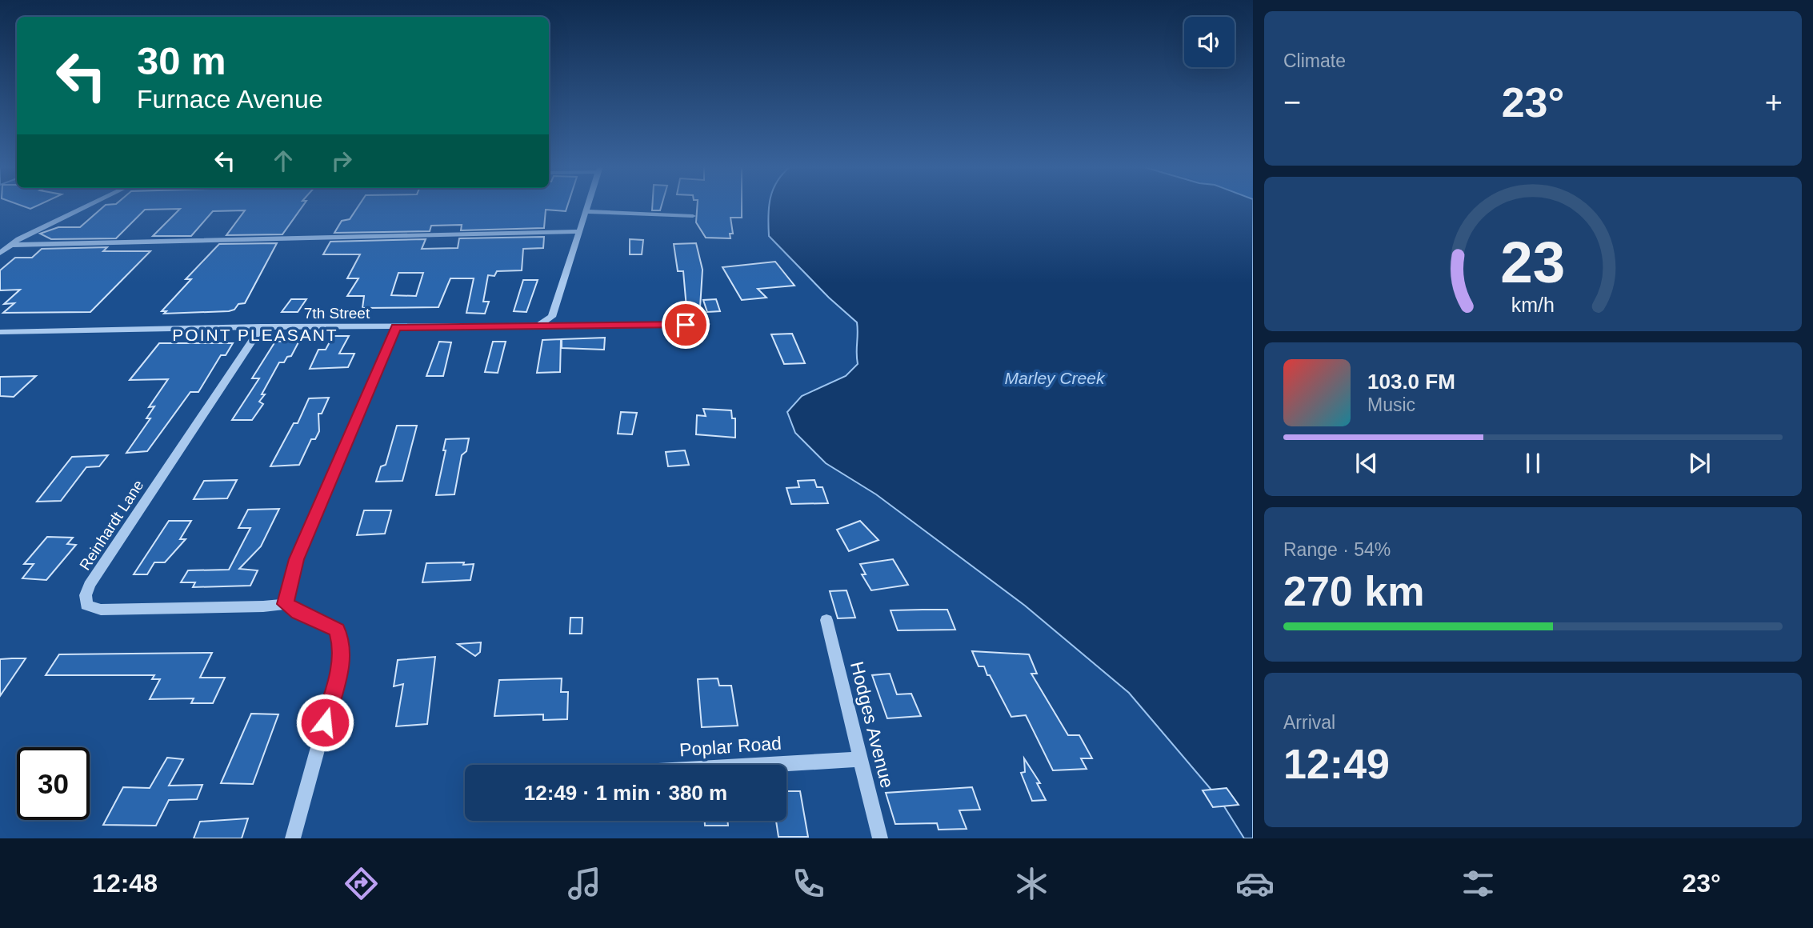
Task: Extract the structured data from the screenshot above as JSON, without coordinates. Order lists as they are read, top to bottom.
{
  "streets": {
    "street": [
      "7th Street",
      "Reinhardt Lane",
      "Hodges Avenue",
      "Poplar Road"
    ]
  },
  "crossings": [
    ["7th Street", "Reinhardt Lane"],
    ["Hodges Avenue", "Poplar Road"]
  ],
  "districts": ["POINT PLEASANT"],
  "water": ["Marley Creek"],
  "page": {
    "tile": [
      "Climate",
      ["Range · 54%", "270 km"],
      ["Arrival", "12:49"]
    ],
    "turn": ["30 m", "Furnace Avenue"],
    "heat": ["−", "23°", "+"],
    "song": ["103.0 FM", "Music"],
    "limit": "30",
    "trip": "12:49 · 1 min · 380 m",
    "tabs": ["12:48", "23°"],
    "gauge": ["23", "km/h"]
  }
}
